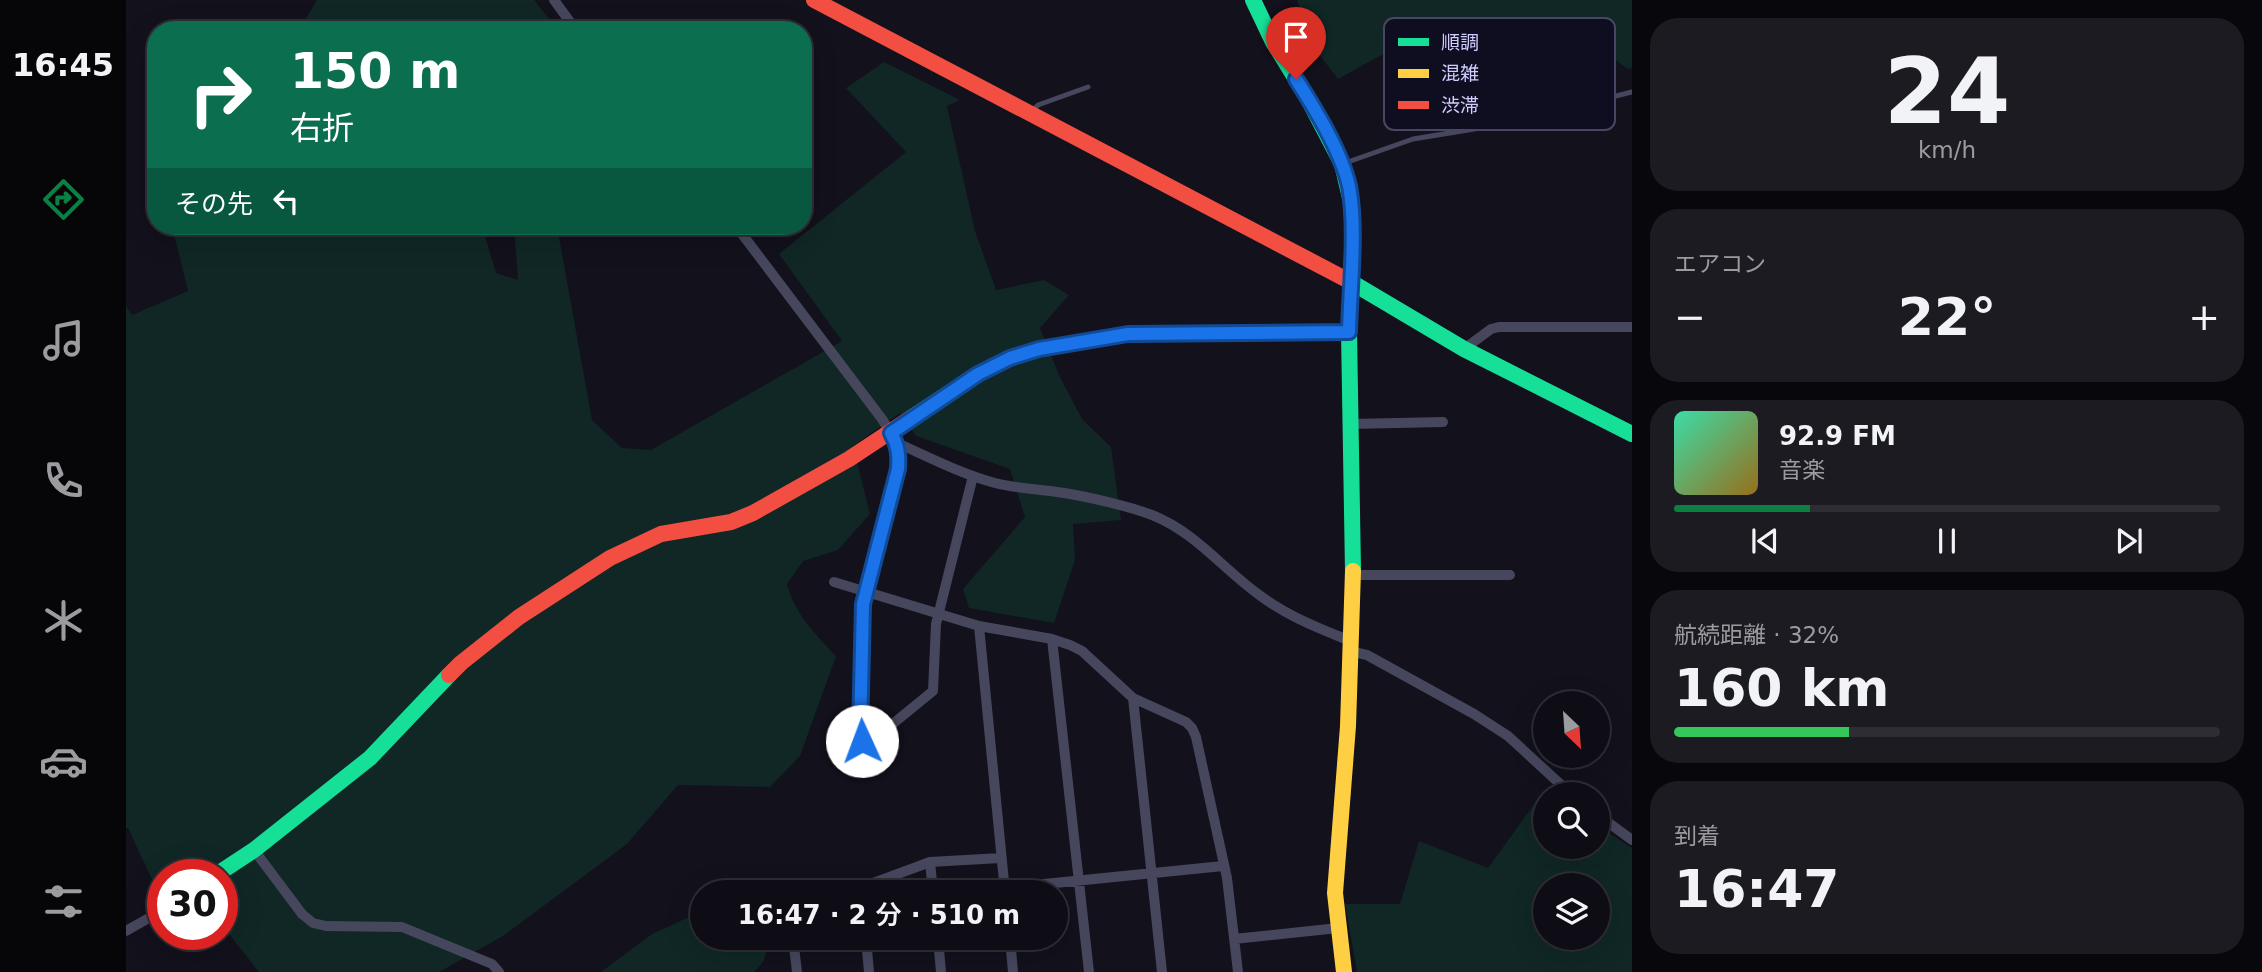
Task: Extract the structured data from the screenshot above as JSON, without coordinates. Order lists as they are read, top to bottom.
{
  "legend": ["順調", "混雑", "渋滞"],
  "north": "bottom right",
  "page": {
    "tabs": "16:45",
    "tile": [
      ["24", "km/h"],
      "エアコン",
      ["航続距離 · 32%", "160 km"],
      ["到着", "16:47"]
    ],
    "turn": ["150 m", "右折"],
    "then": "その先",
    "heat": ["−", "22°", "+"],
    "song": ["92.9 FM", "音楽"],
    "limit": "30",
    "trip": "16:47 · 2 分 · 510 m"
  }
}
